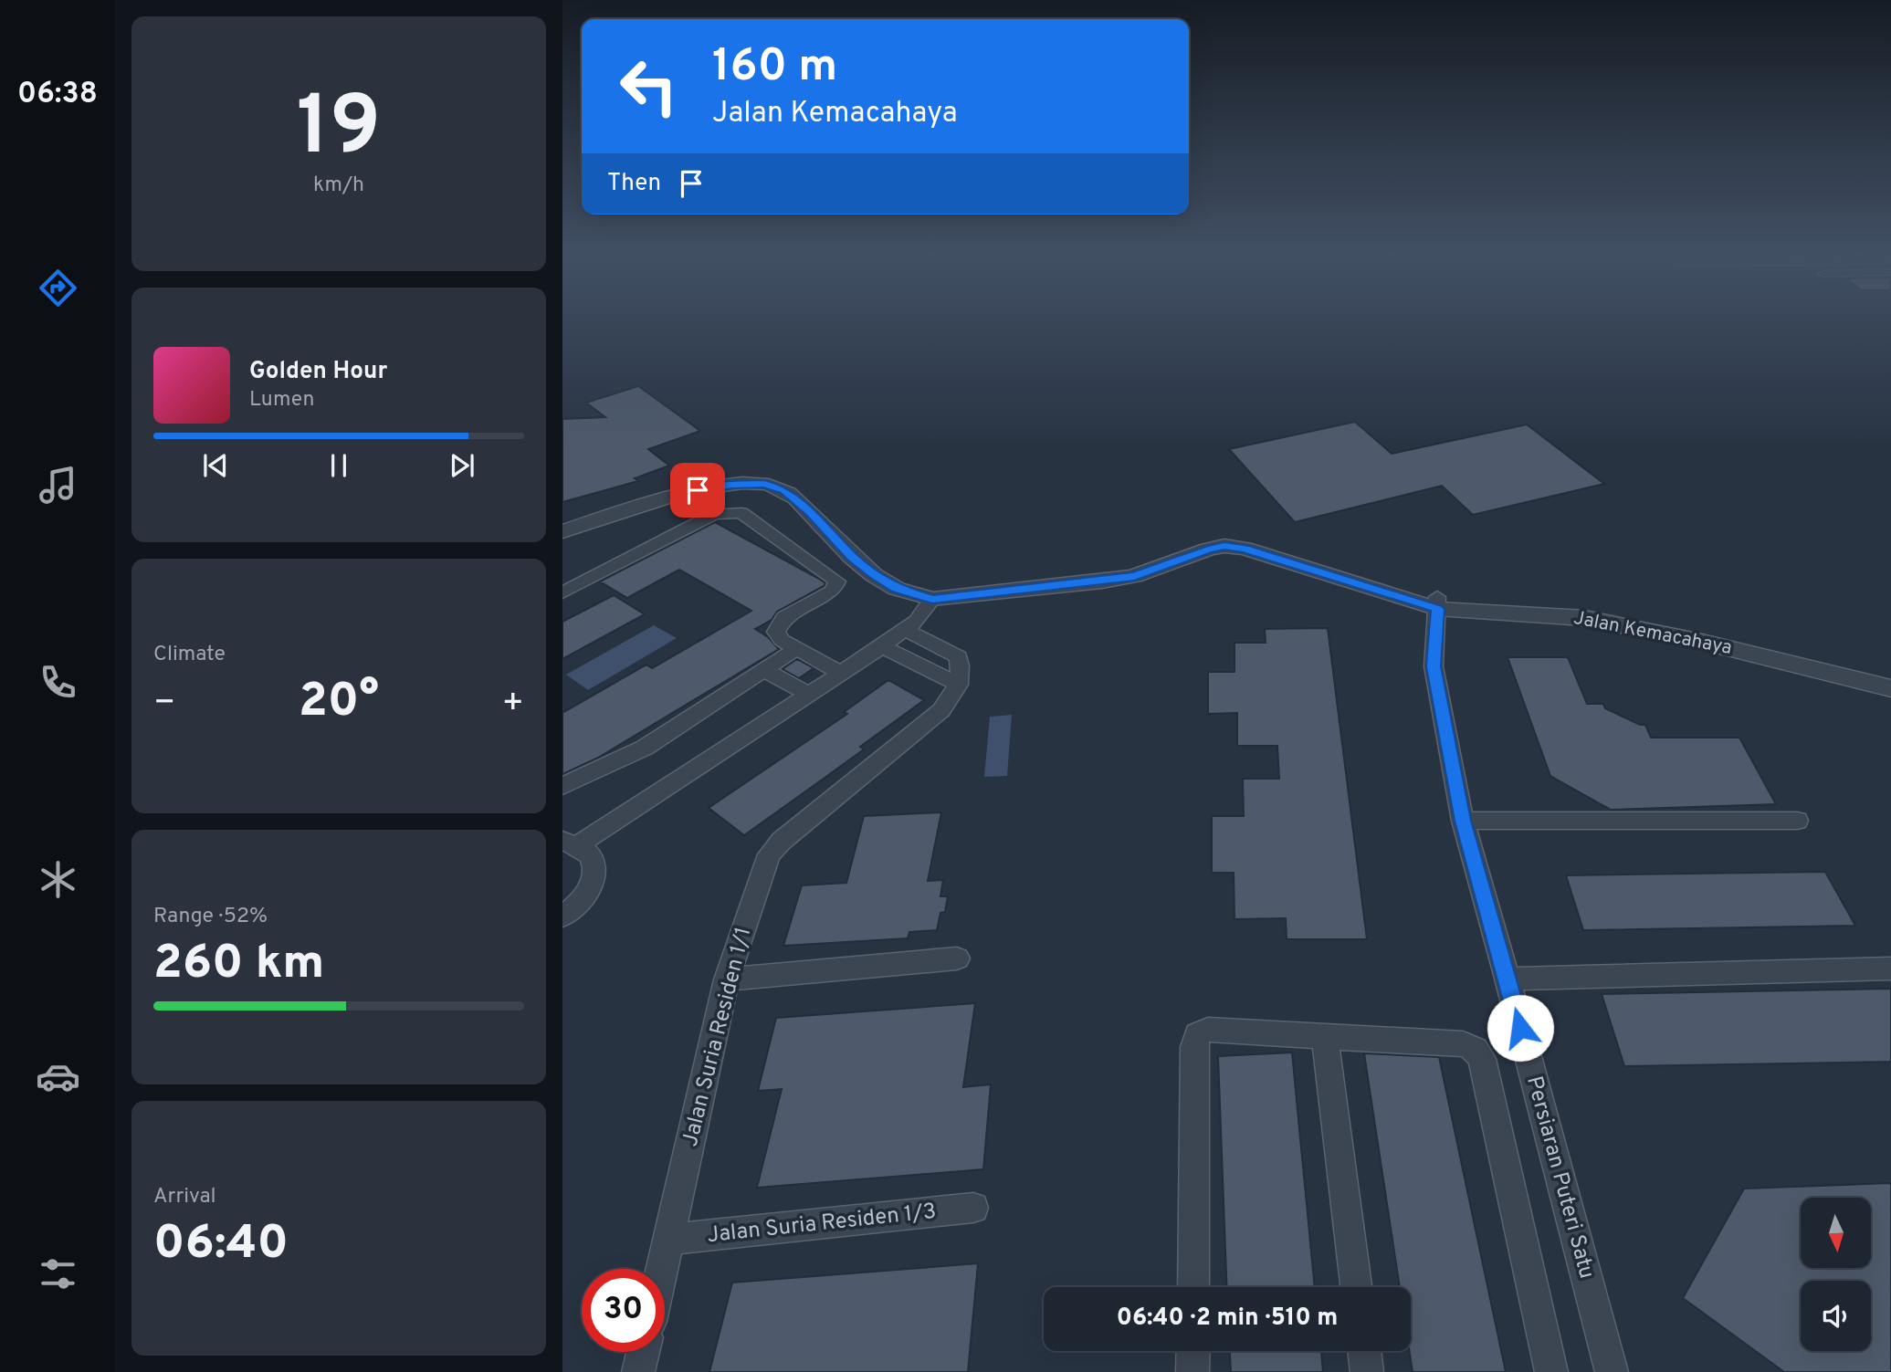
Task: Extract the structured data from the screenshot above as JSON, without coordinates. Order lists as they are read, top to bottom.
{
  "streets": {
    "street": [
      "Jalan Kemacahaya",
      "Jalan Suria Residen 1/1",
      "Persiaran Puteri Satu",
      "Jalan Suria Residen 1/3"
    ]
  },
  "crossings": [
    ["Jalan Kemacahaya", "Persiaran Puteri Satu"],
    ["Jalan Suria Residen 1/1", "Jalan Suria Residen 1/3"]
  ],
  "north": "bottom",
  "page": {
    "tabs": "06:38",
    "tile": [
      ["19", "km/h"],
      "Climate",
      ["Range · 52%", "260 km"],
      ["Arrival", "06:40"]
    ],
    "turn": ["160 m", "Jalan Kemacahaya"],
    "then": "Then",
    "song": ["Golden Hour", "Lumen"],
    "heat": ["−", "20°", "+"],
    "limit": "30",
    "trip": "06:40 · 2 min · 510 m"
  }
}
